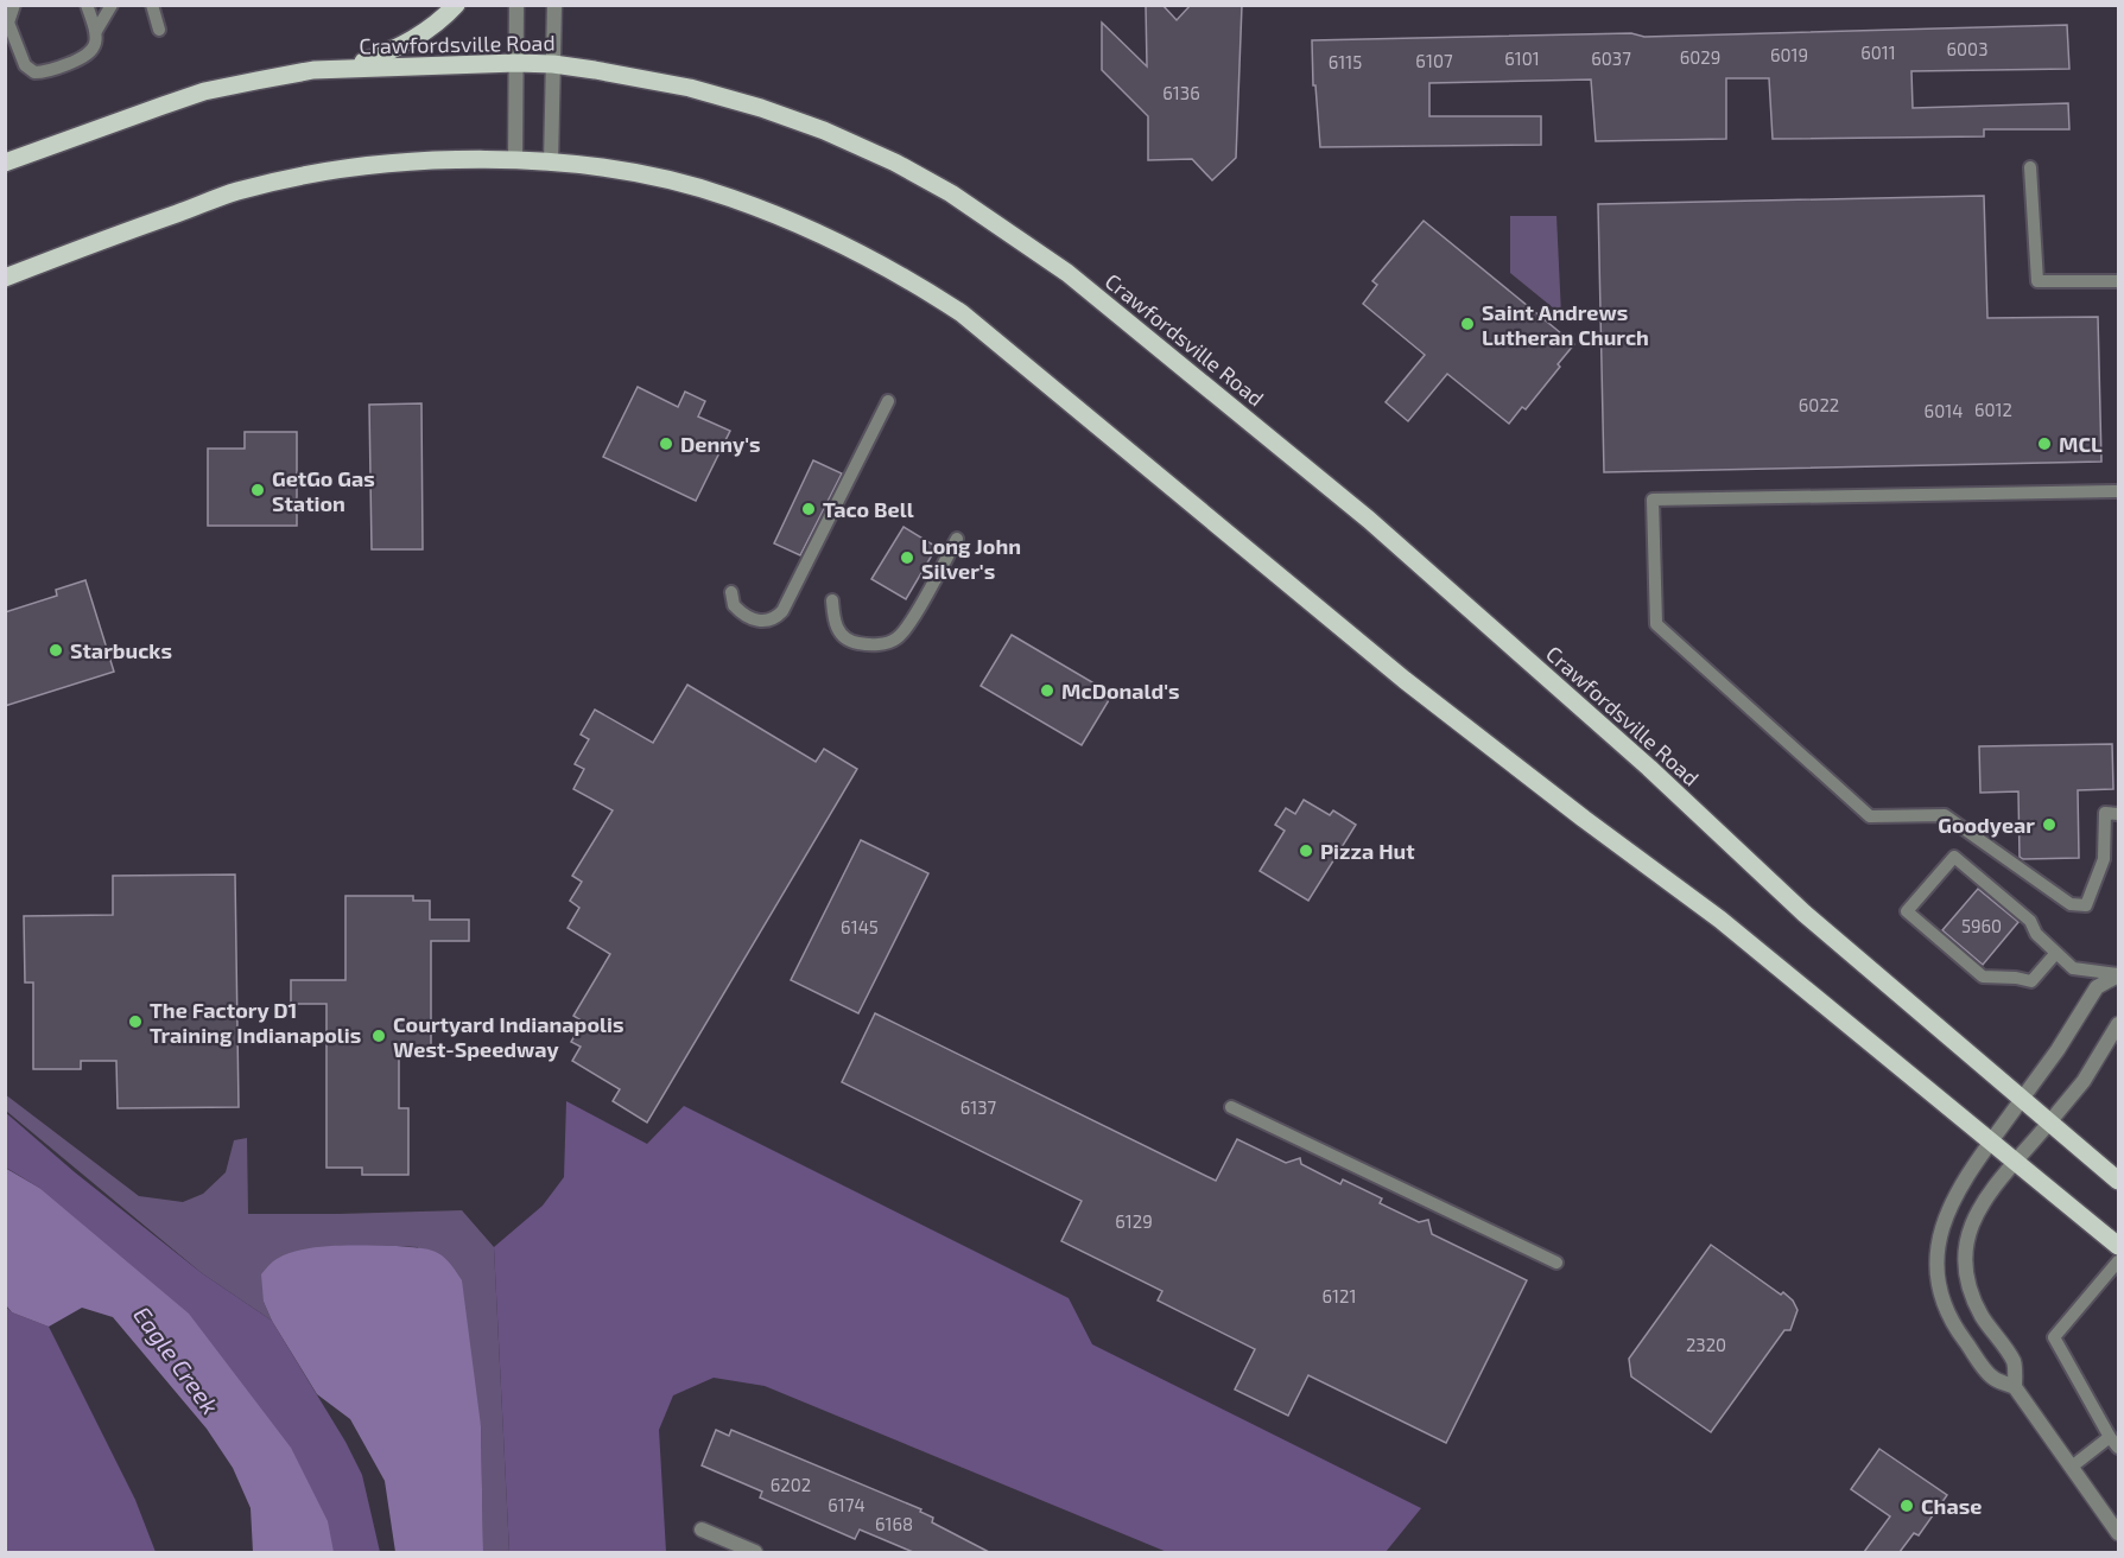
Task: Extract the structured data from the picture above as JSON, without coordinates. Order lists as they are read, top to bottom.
{
  "streets": {
    "main road": ["Crawfordsville Road"]
  },
  "water": ["Eagle Creek"],
  "places": [
    "Saint Andrews Lutheran Church",
    "Denny's",
    "MCL",
    "GetGo Gas Station",
    "Taco Bell",
    "Long John Silver's",
    "Starbucks",
    "McDonald's",
    "Goodyear",
    "Pizza Hut",
    "The Factory D1 Training Indianapolis",
    "Courtyard Indianapolis West-Speedway",
    "Chase"
  ],
  "house_numbers": [
    "6003",
    "6011",
    "6019",
    "6029",
    "6101",
    "6037",
    "6107",
    "6115",
    "6136",
    "6022",
    "6012",
    "6014",
    "5960",
    "6145",
    "6137",
    "6129",
    "6121",
    "2320",
    "6202",
    "6174",
    "6168"
  ]
}
